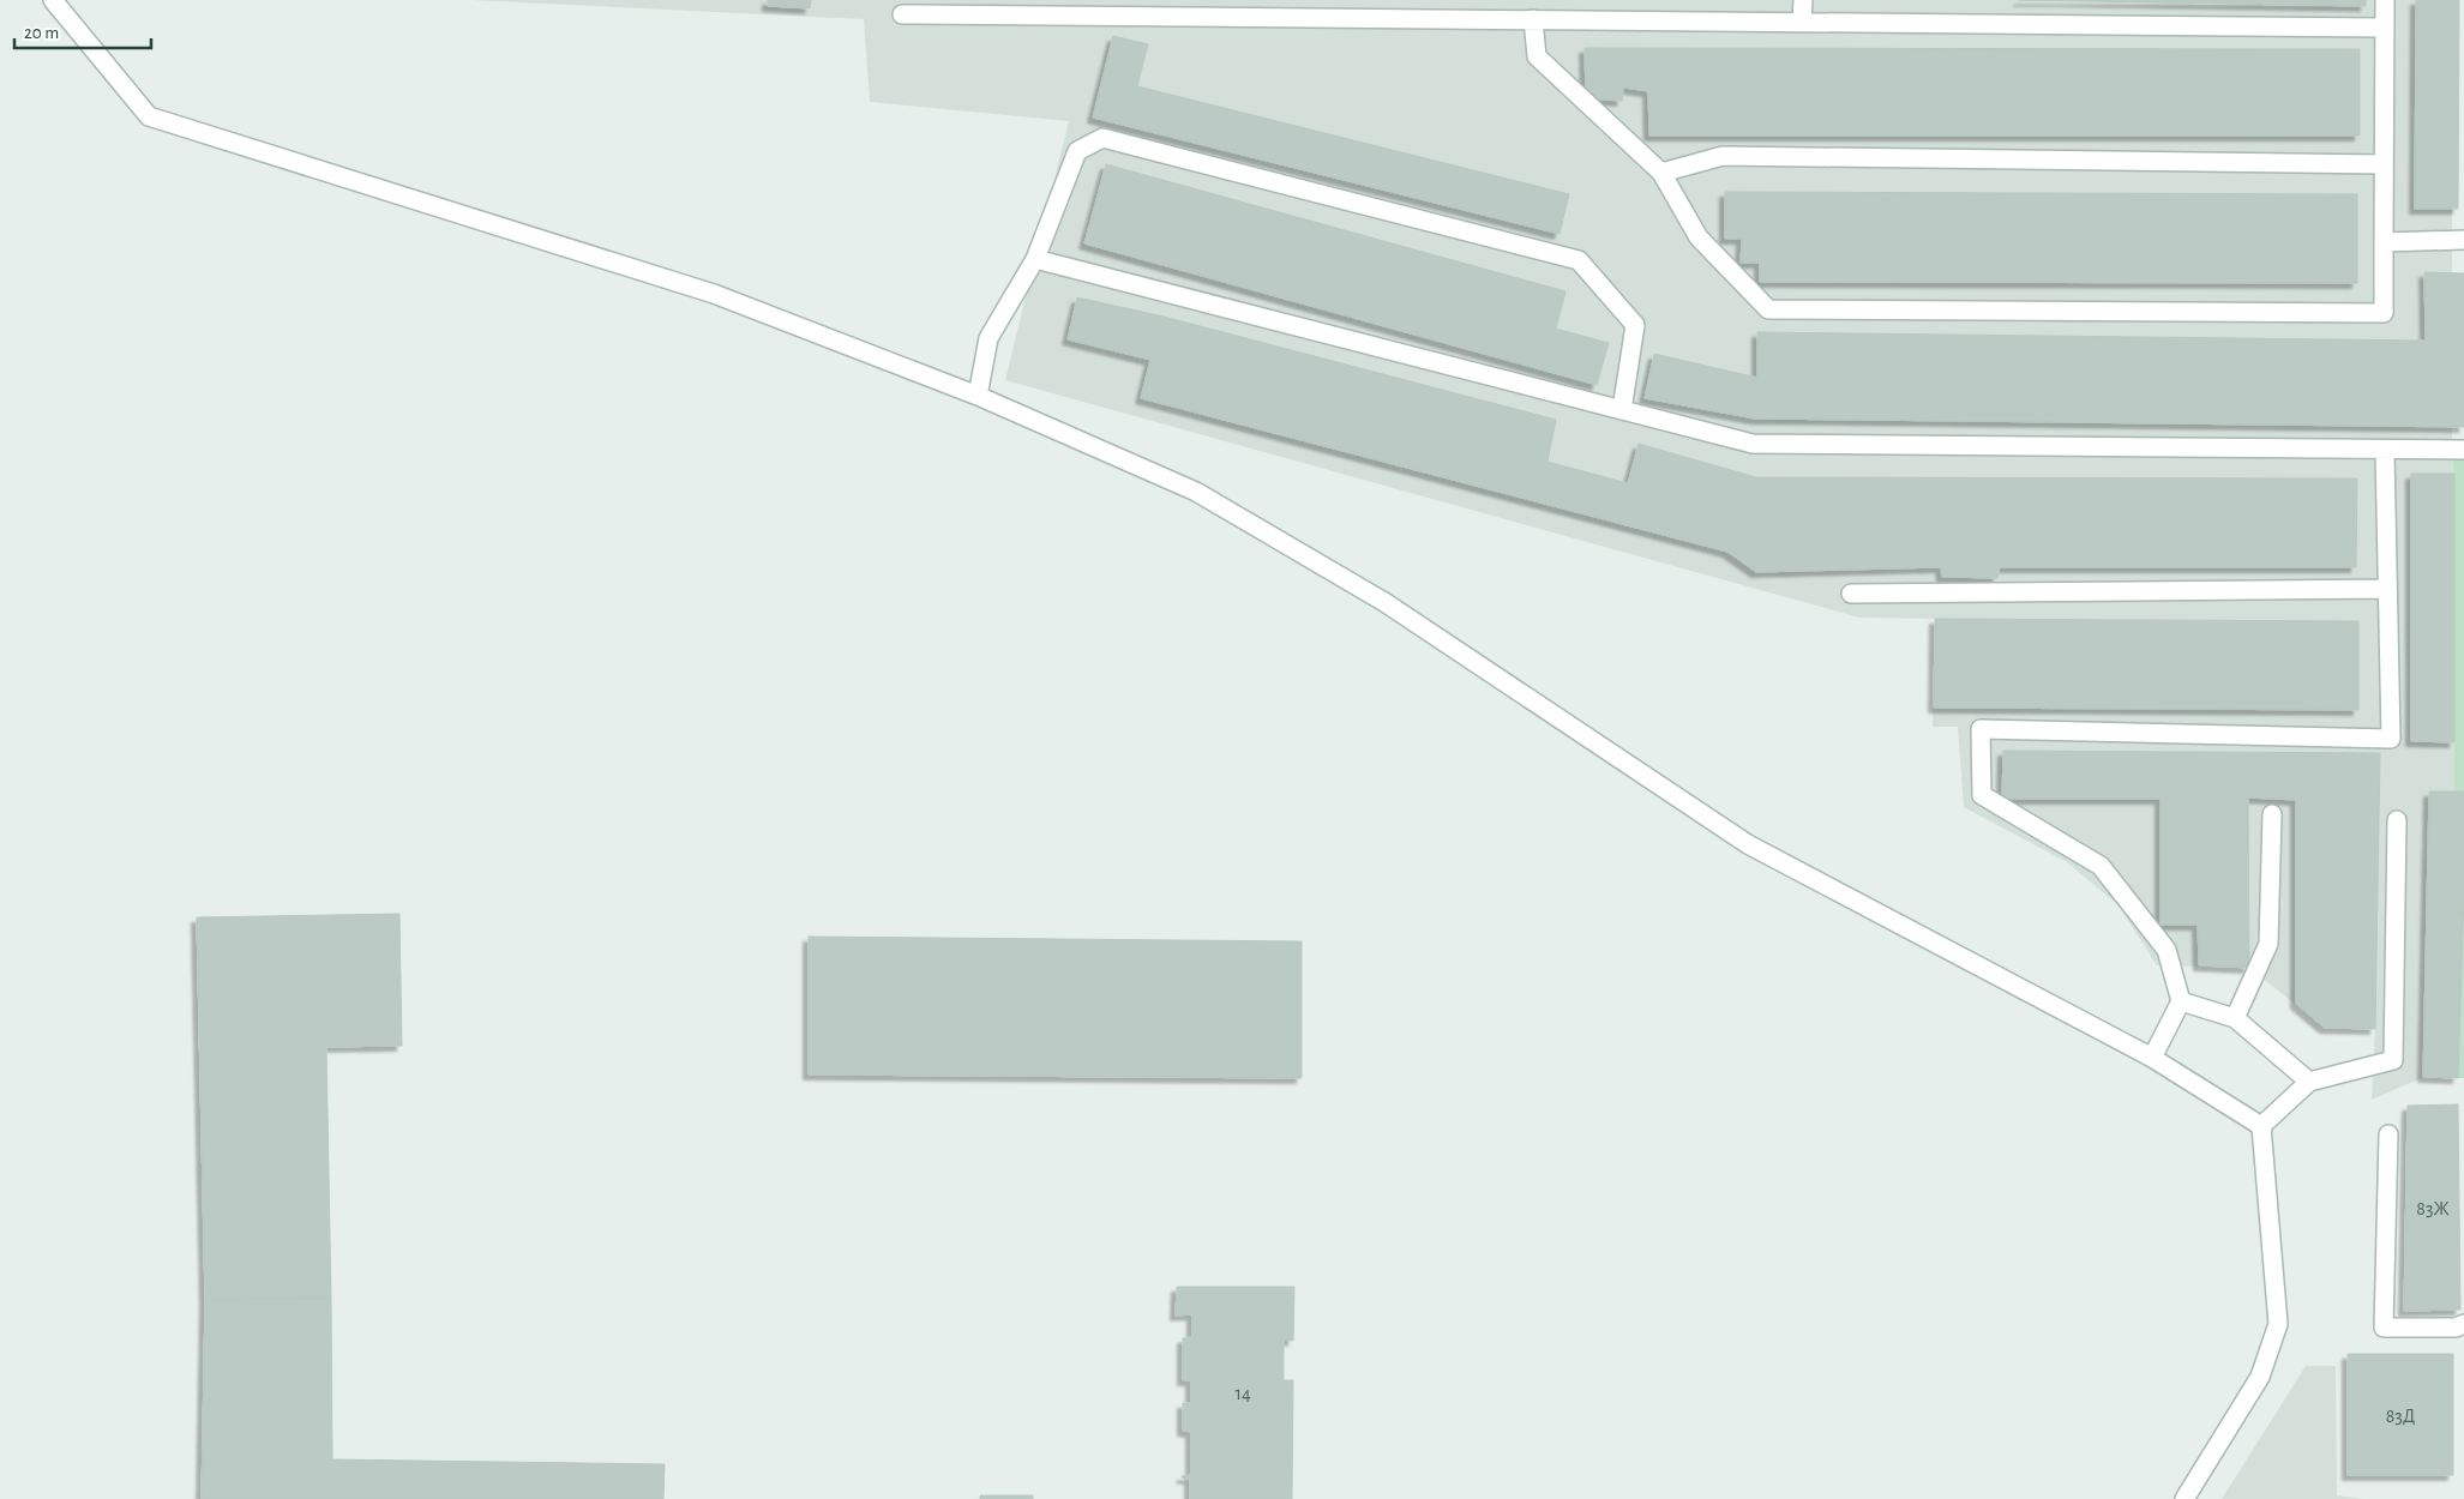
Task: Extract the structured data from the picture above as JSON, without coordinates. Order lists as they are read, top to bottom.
{
  "house_numbers": ["83Ж", "14", "83Д"],
  "scale_bar": "20 m"
}
